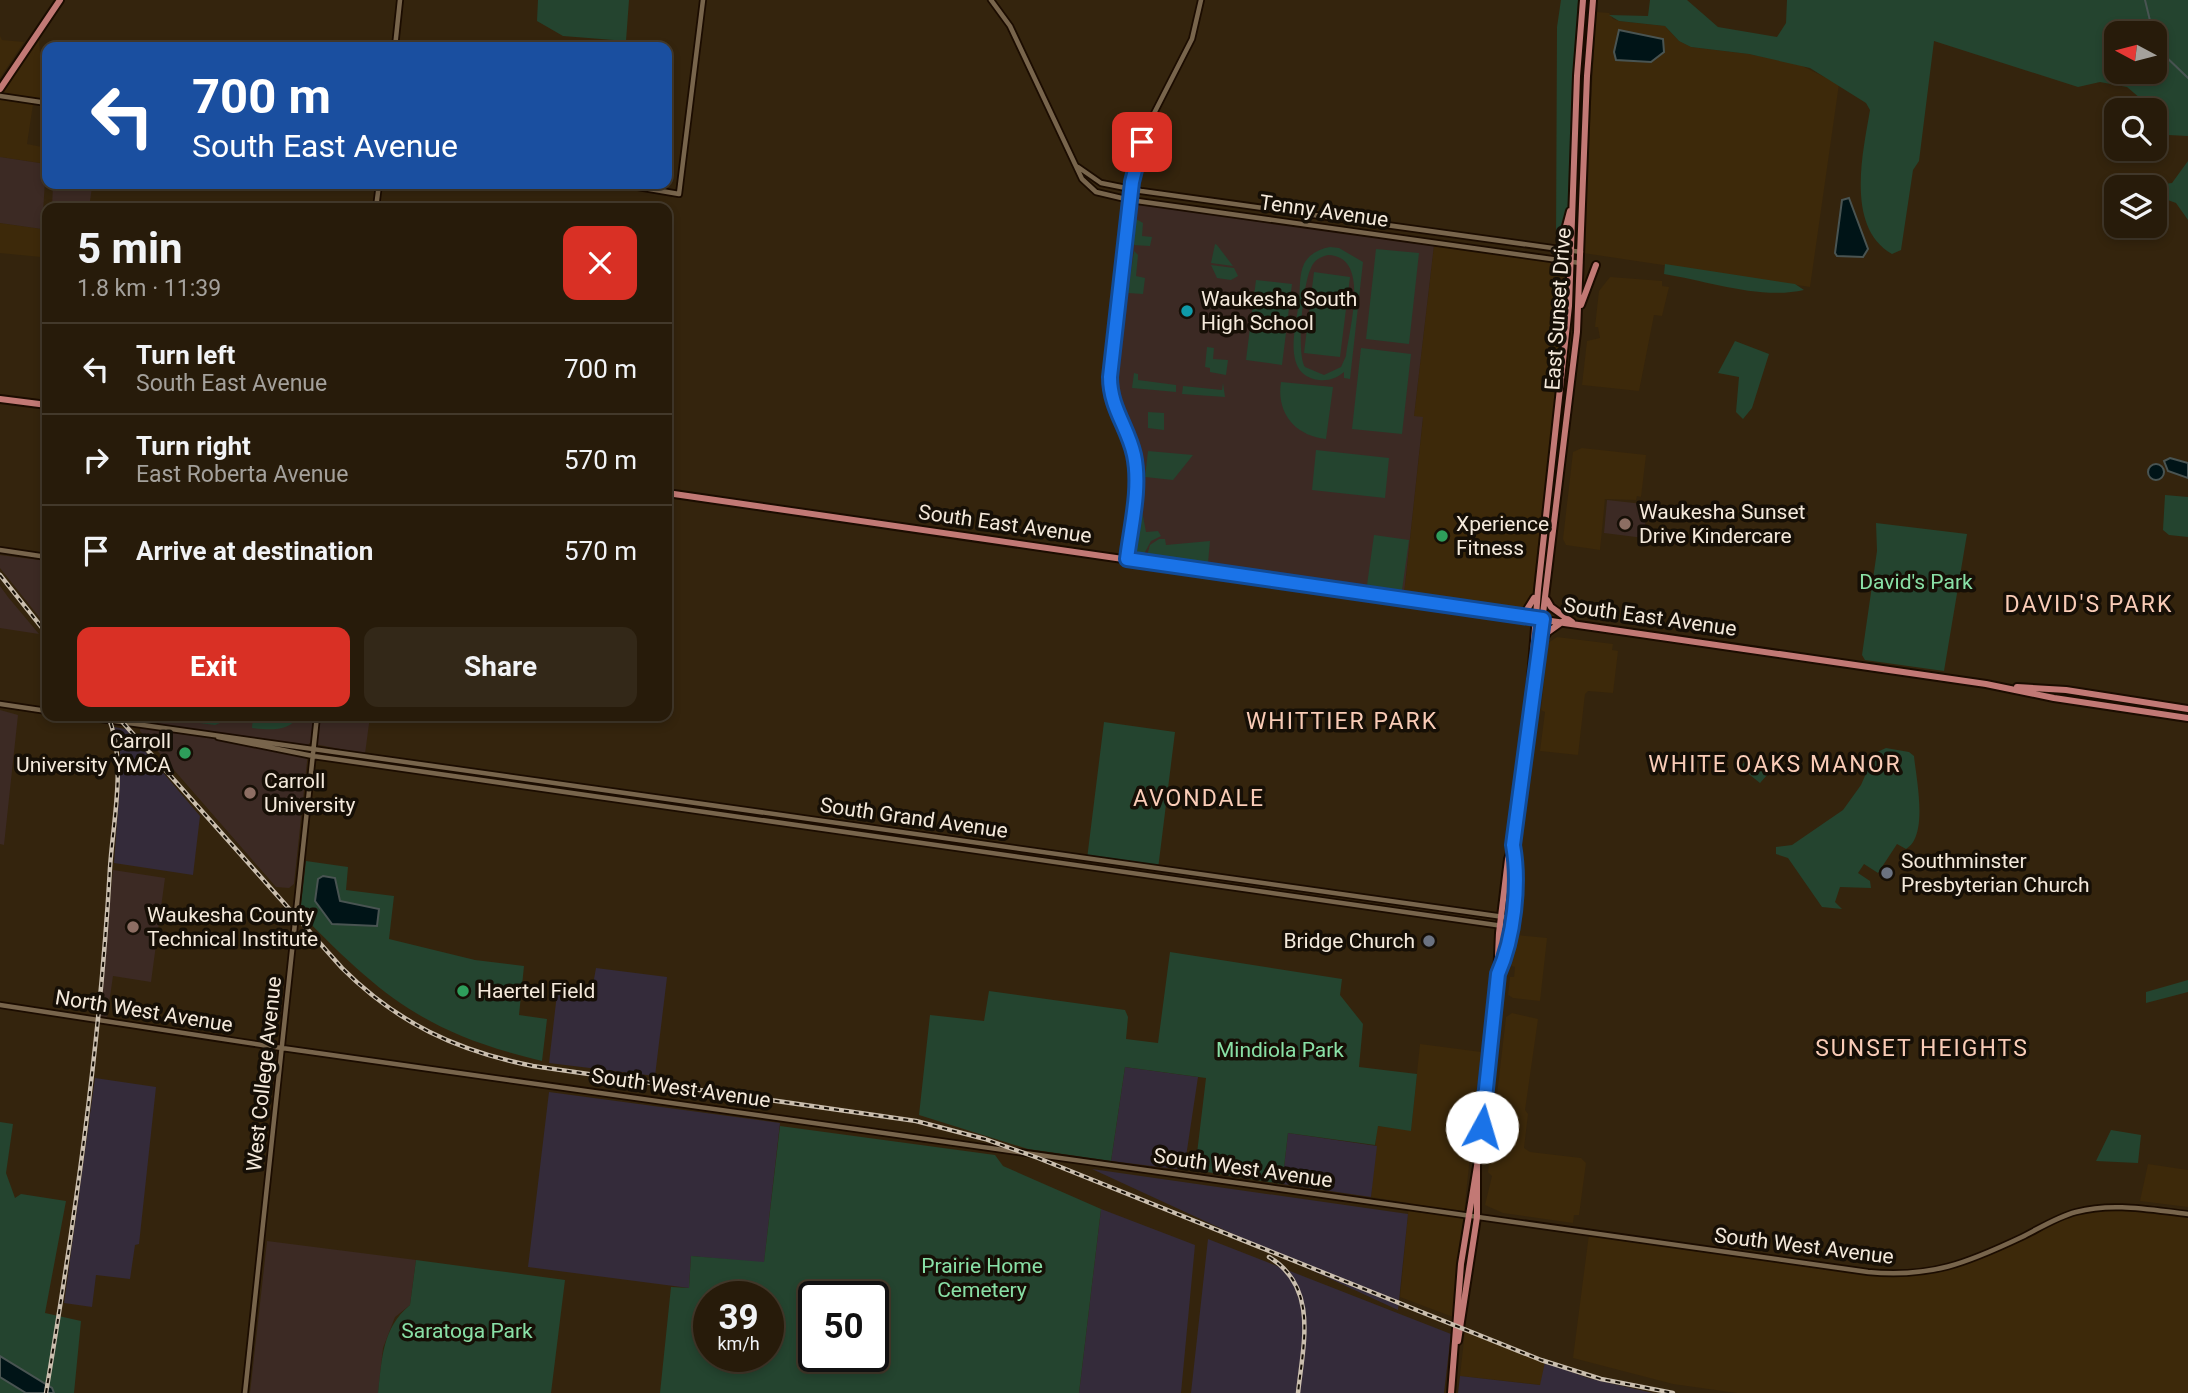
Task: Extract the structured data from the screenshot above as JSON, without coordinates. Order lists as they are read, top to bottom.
{
  "streets": {
    "main road": ["East Sunset Drive", "South East Avenue"],
    "street": [
      "Tenny Avenue",
      "South Grand Avenue",
      "North West Avenue",
      "West College Avenue",
      "South West Avenue"
    ]
  },
  "crossings": [
    ["Tenny Avenue", "East Sunset Drive"],
    ["East Sunset Drive", "South East Avenue"],
    ["South Grand Avenue", "West College Avenue"],
    ["North West Avenue", "West College Avenue"],
    ["North West Avenue", "South West Avenue"],
    ["West College Avenue", "South West Avenue"]
  ],
  "districts": [
    "DAVID'S PARK",
    "WHITTIER PARK",
    "WHITE OAKS MANOR",
    "AVONDALE",
    "SUNSET HEIGHTS"
  ],
  "parks": [
    "David's Park",
    "Mindiola Park",
    "Prairie Home Cemetery",
    "Saratoga Park"
  ],
  "places": [
    "Waukesha South High School",
    "Waukesha Sunset Drive Kindercare",
    "Xperience Fitness",
    "Carroll University YMCA",
    "Carroll University",
    "Southminster Presbyterian Church",
    "Waukesha County Technical Institute",
    "Bridge Church",
    "Haertel Field"
  ],
  "north": "left",
  "page": {
    "turn": ["700 m", "South East Avenue"],
    "heading": ["5 min", "1.8 km · 11:39"],
    "list": [
      {
        "name": "Turn left",
        "note": "South East Avenue",
        "value": "700 m"
      },
      {
        "name": "Turn right",
        "note": "East Roberta Avenue",
        "value": "570 m"
      },
      {
        "name": "Arrive at destination",
        "value": "570 m"
      }
    ],
    "buttons": ["Exit", "Share"],
    "speed": "39 km/h",
    "limit": "50"
  }
}
